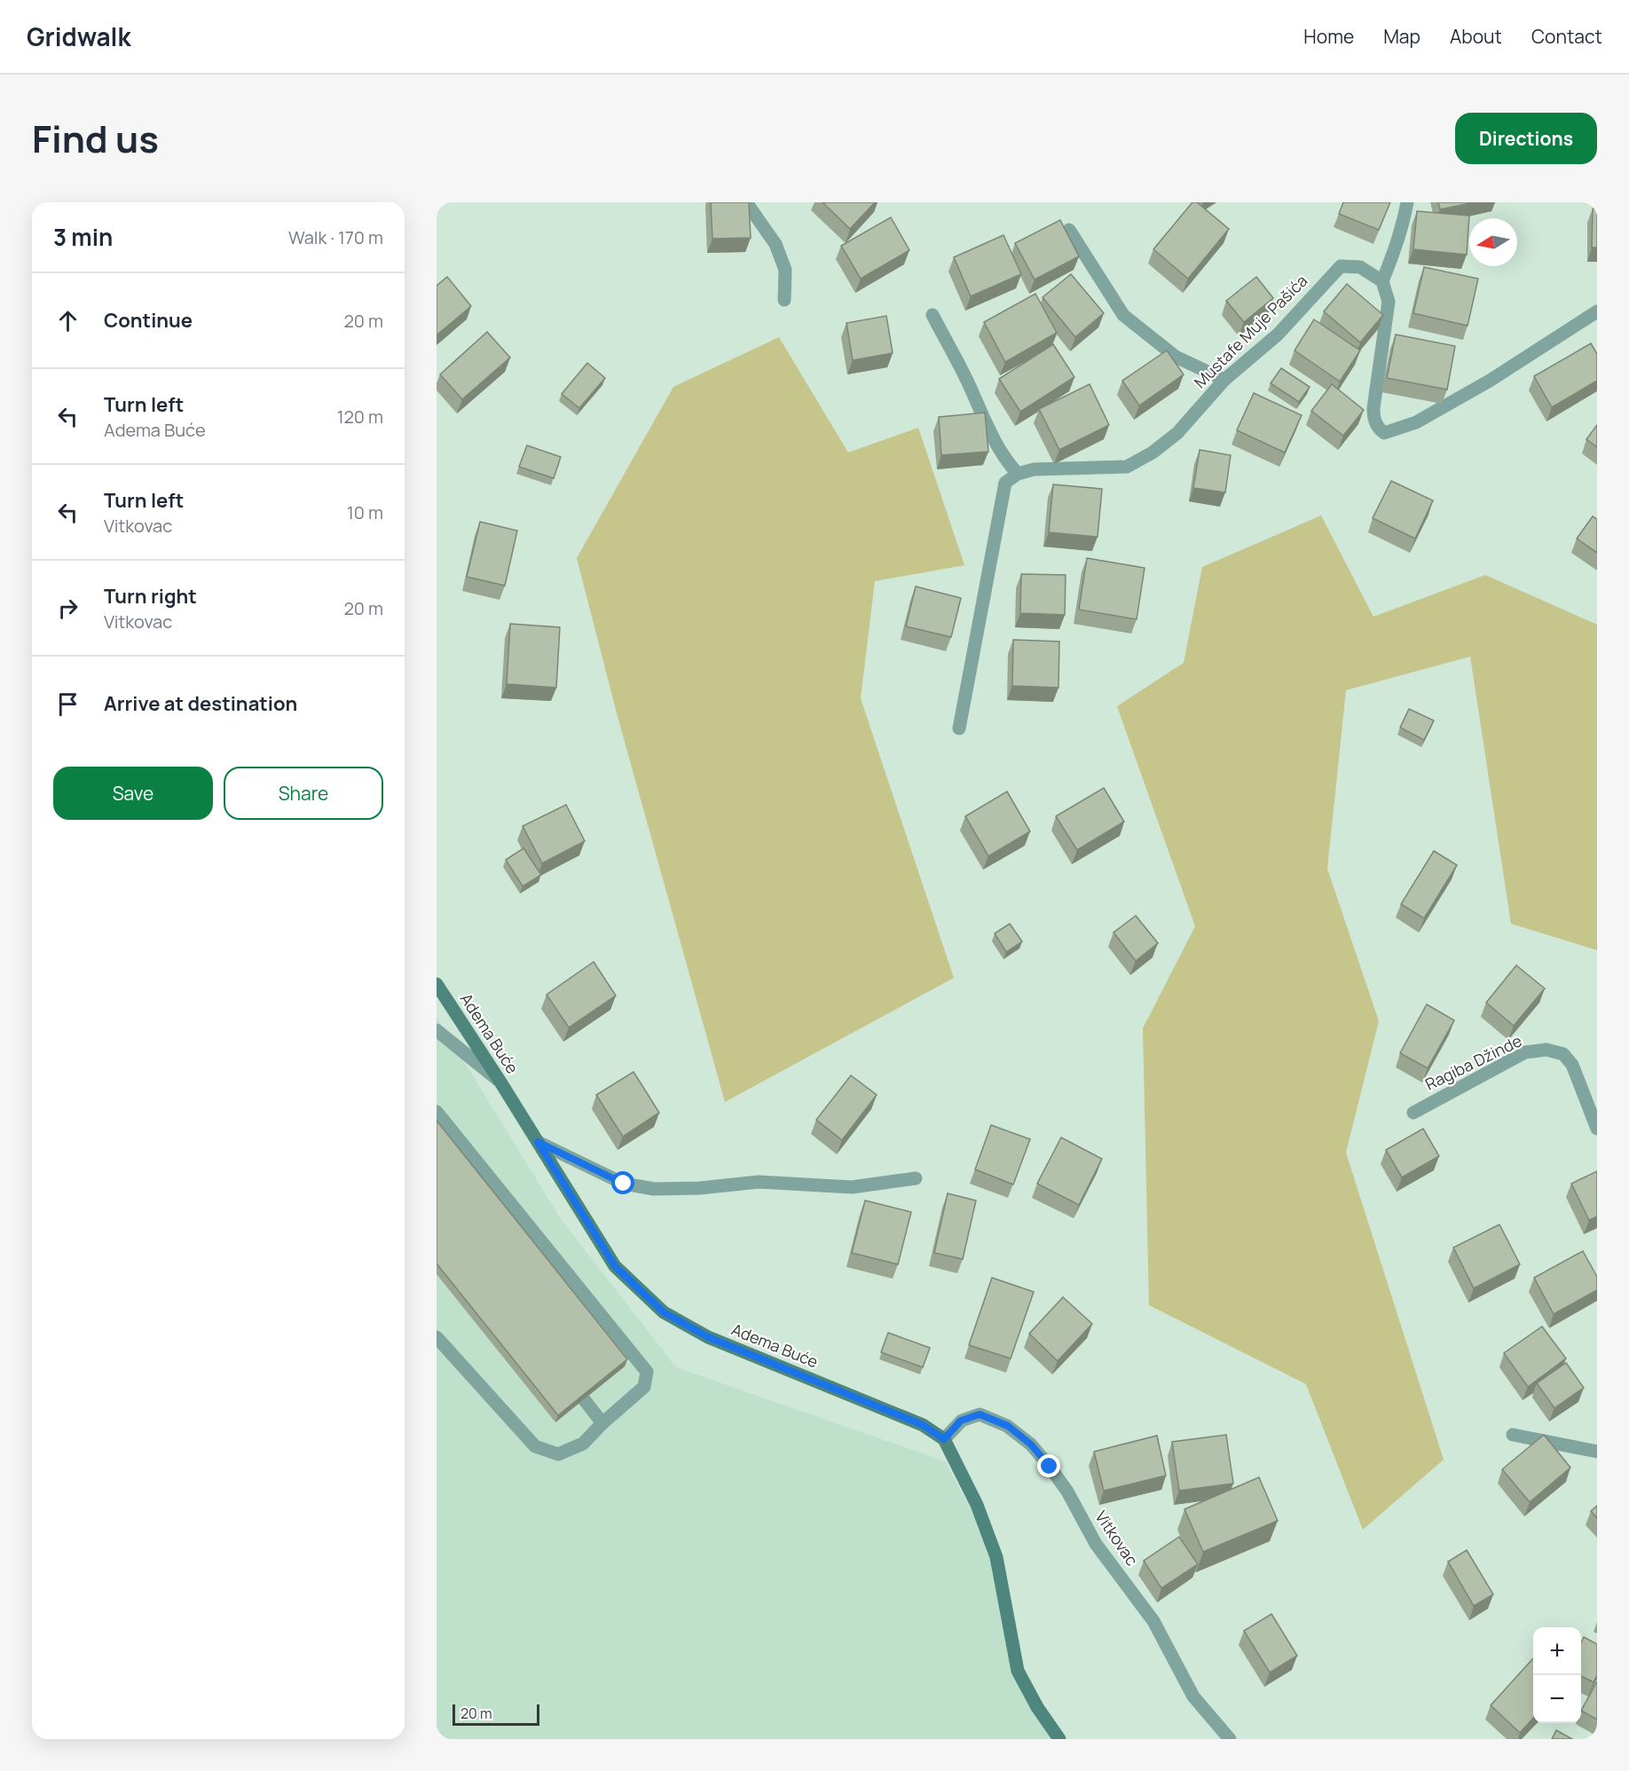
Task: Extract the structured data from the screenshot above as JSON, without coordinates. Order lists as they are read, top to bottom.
{
  "streets": {
    "street": [
      "Mustafe Muje Pašića",
      "Adema Buće",
      "Ragiba Džinde",
      "Vitkovac"
    ]
  },
  "crossings": [
    ["Adema Buće", "Vitkovac"]
  ],
  "scale_bar": "20 m",
  "north": "left",
  "page": {
    "header": "Gridwalk",
    "nav": [
      "Home",
      "Map",
      "About",
      "Contact"
    ],
    "title": "Find us",
    "buttons": [
      "Directions",
      ["Save", "Share"]
    ],
    "heading": ["3 min", "Walk · 170 m"],
    "list": [
      ["Continue", "20 m"],
      ["Turn left", "Adema Buće", "120 m"],
      ["Turn left", "Vitkovac", "10 m"],
      ["Turn right", "Vitkovac", "20 m"],
      "Arrive at destination"
    ],
    "map_buttons": ["+", "−"],
    "scale": "20 m"
  }
}
